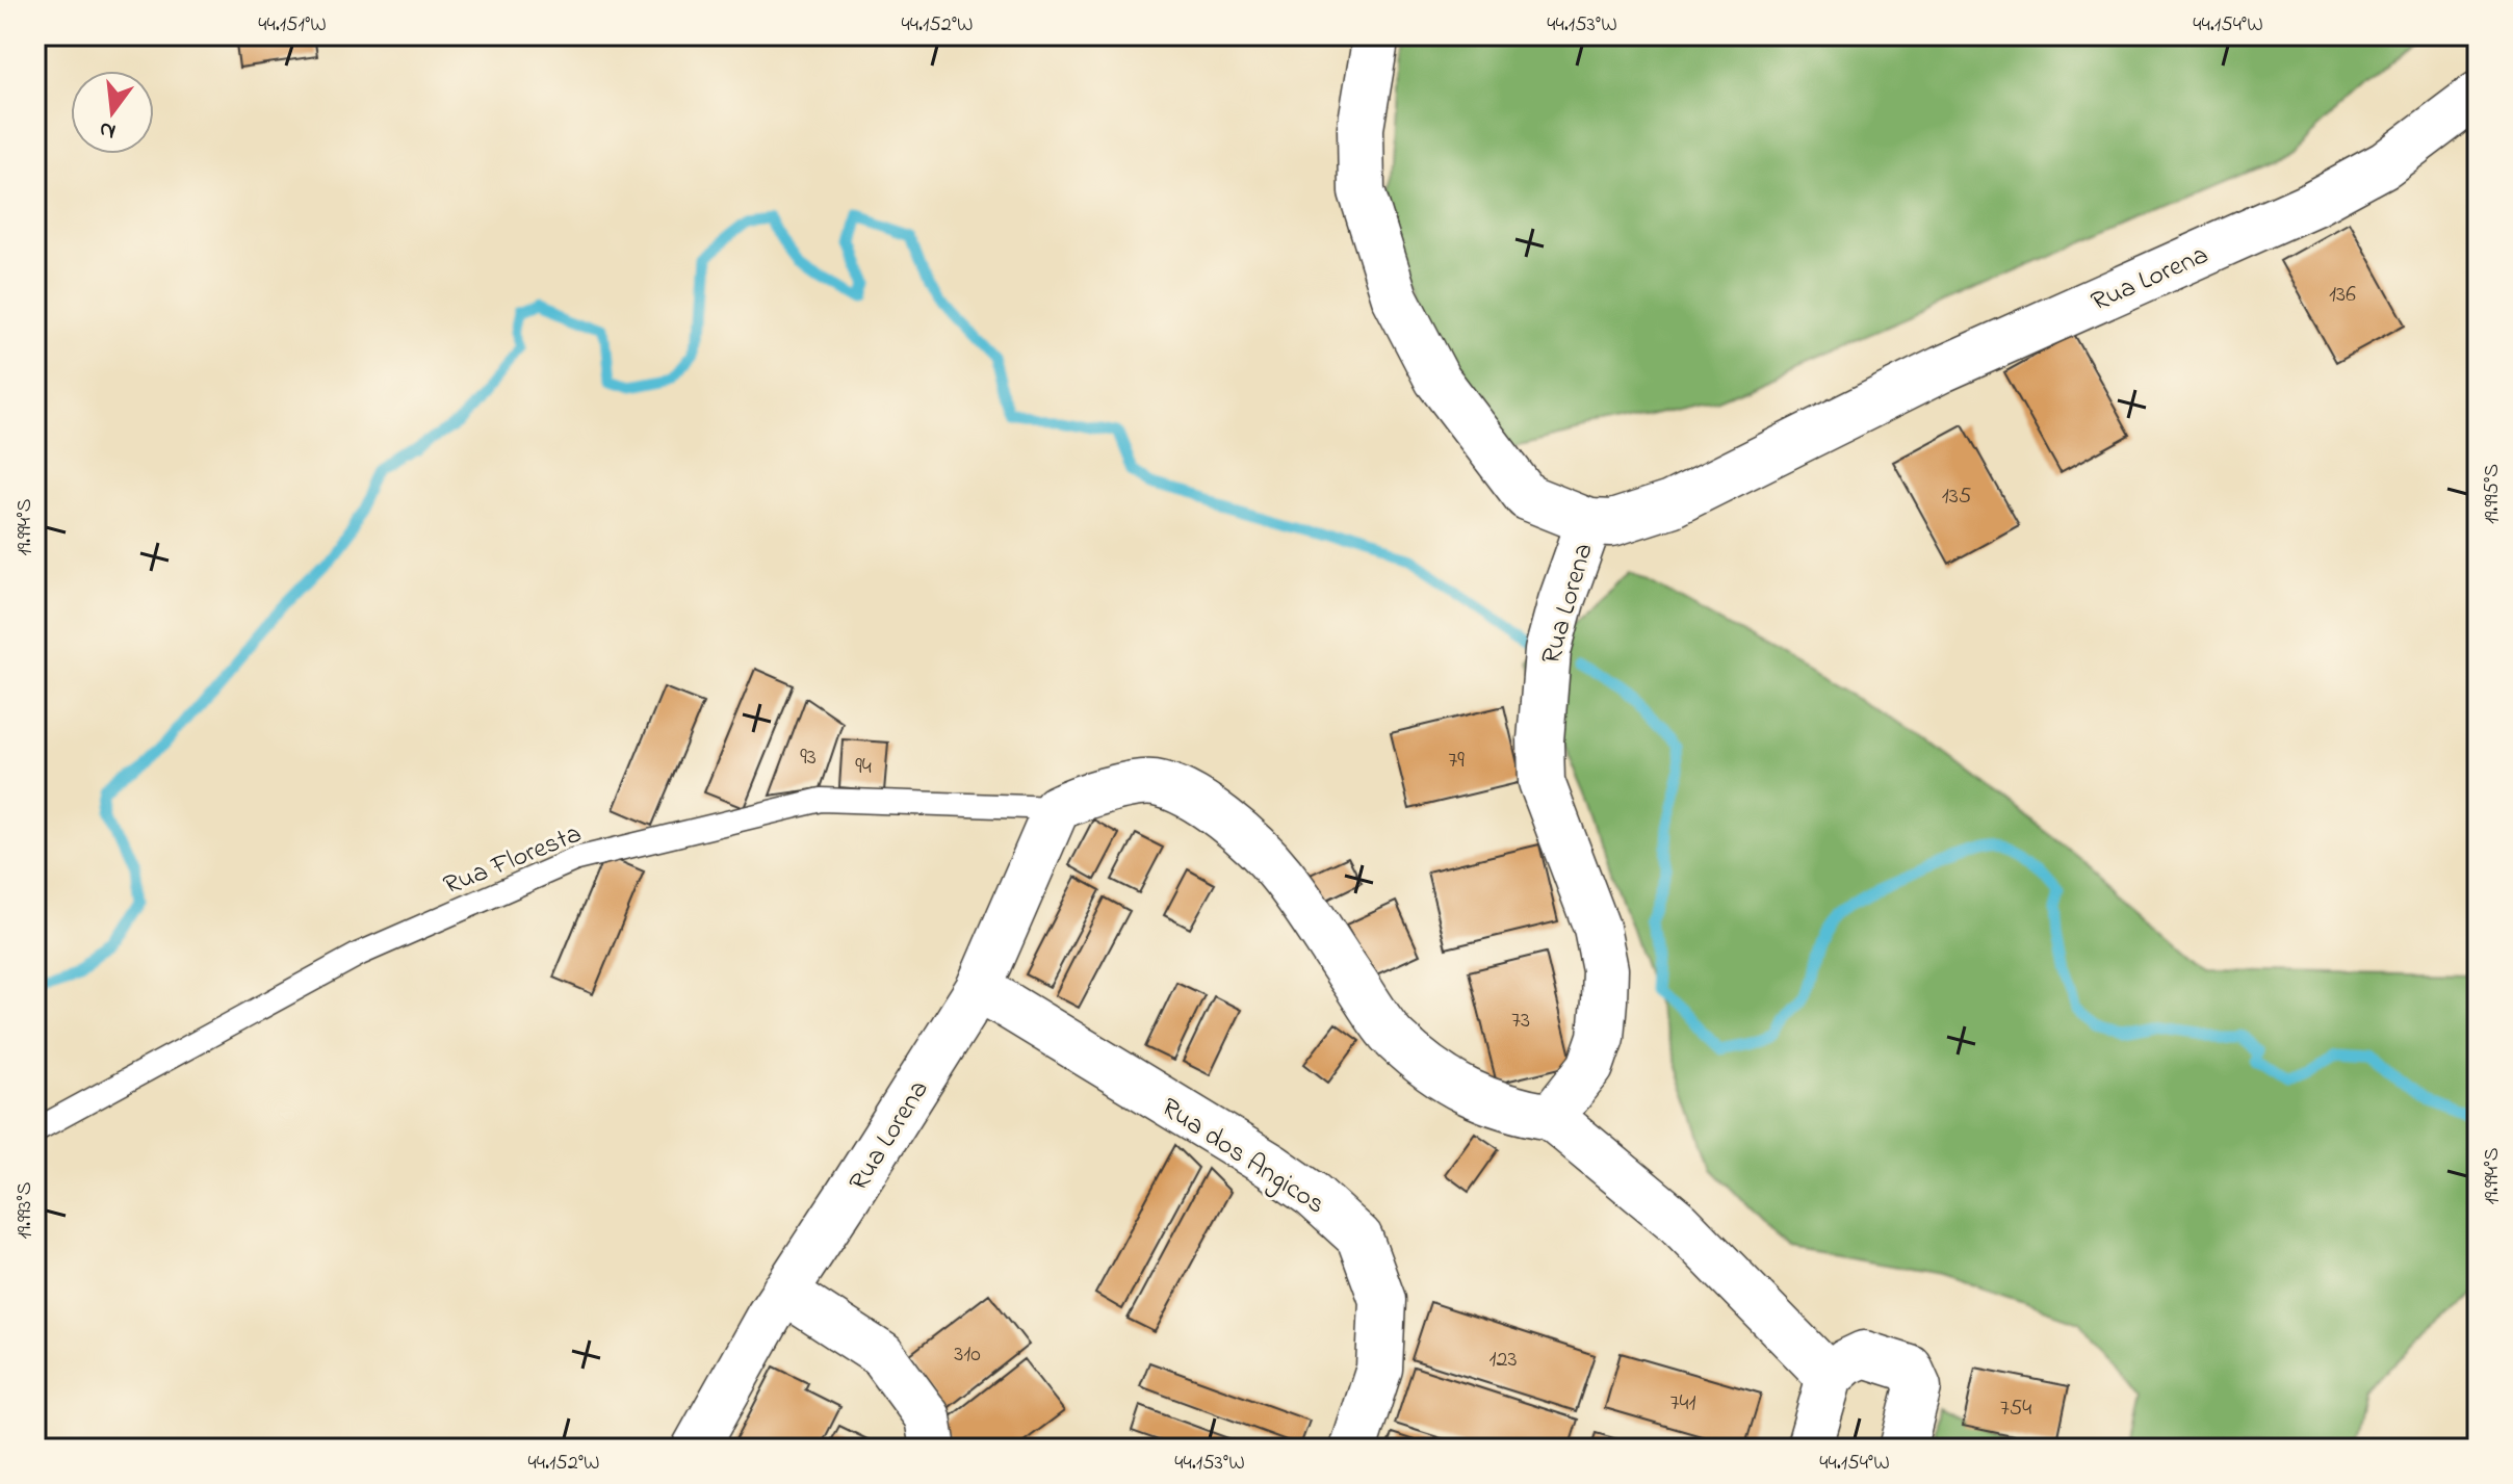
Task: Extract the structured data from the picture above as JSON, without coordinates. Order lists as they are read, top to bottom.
{
  "streets": {
    "street": ["Rua Lorena", "Rua dos Angicos"],
    "lane": ["Rua Floresta"]
  },
  "crossings": [
    ["Rua Lorena", "Rua Floresta"],
    ["Rua Lorena", "Rua dos Angicos"]
  ],
  "house_numbers": [
    "136",
    "135",
    "93",
    "79",
    "94",
    "73",
    "310",
    "123",
    "741",
    "754"
  ],
  "north": "bottom",
  "coordinates": [
    "44.151°W",
    "44.152°W",
    "44.153°W",
    "44.154°W",
    "19.995°S",
    "19.994°S",
    "19.993°S"
  ]
}
